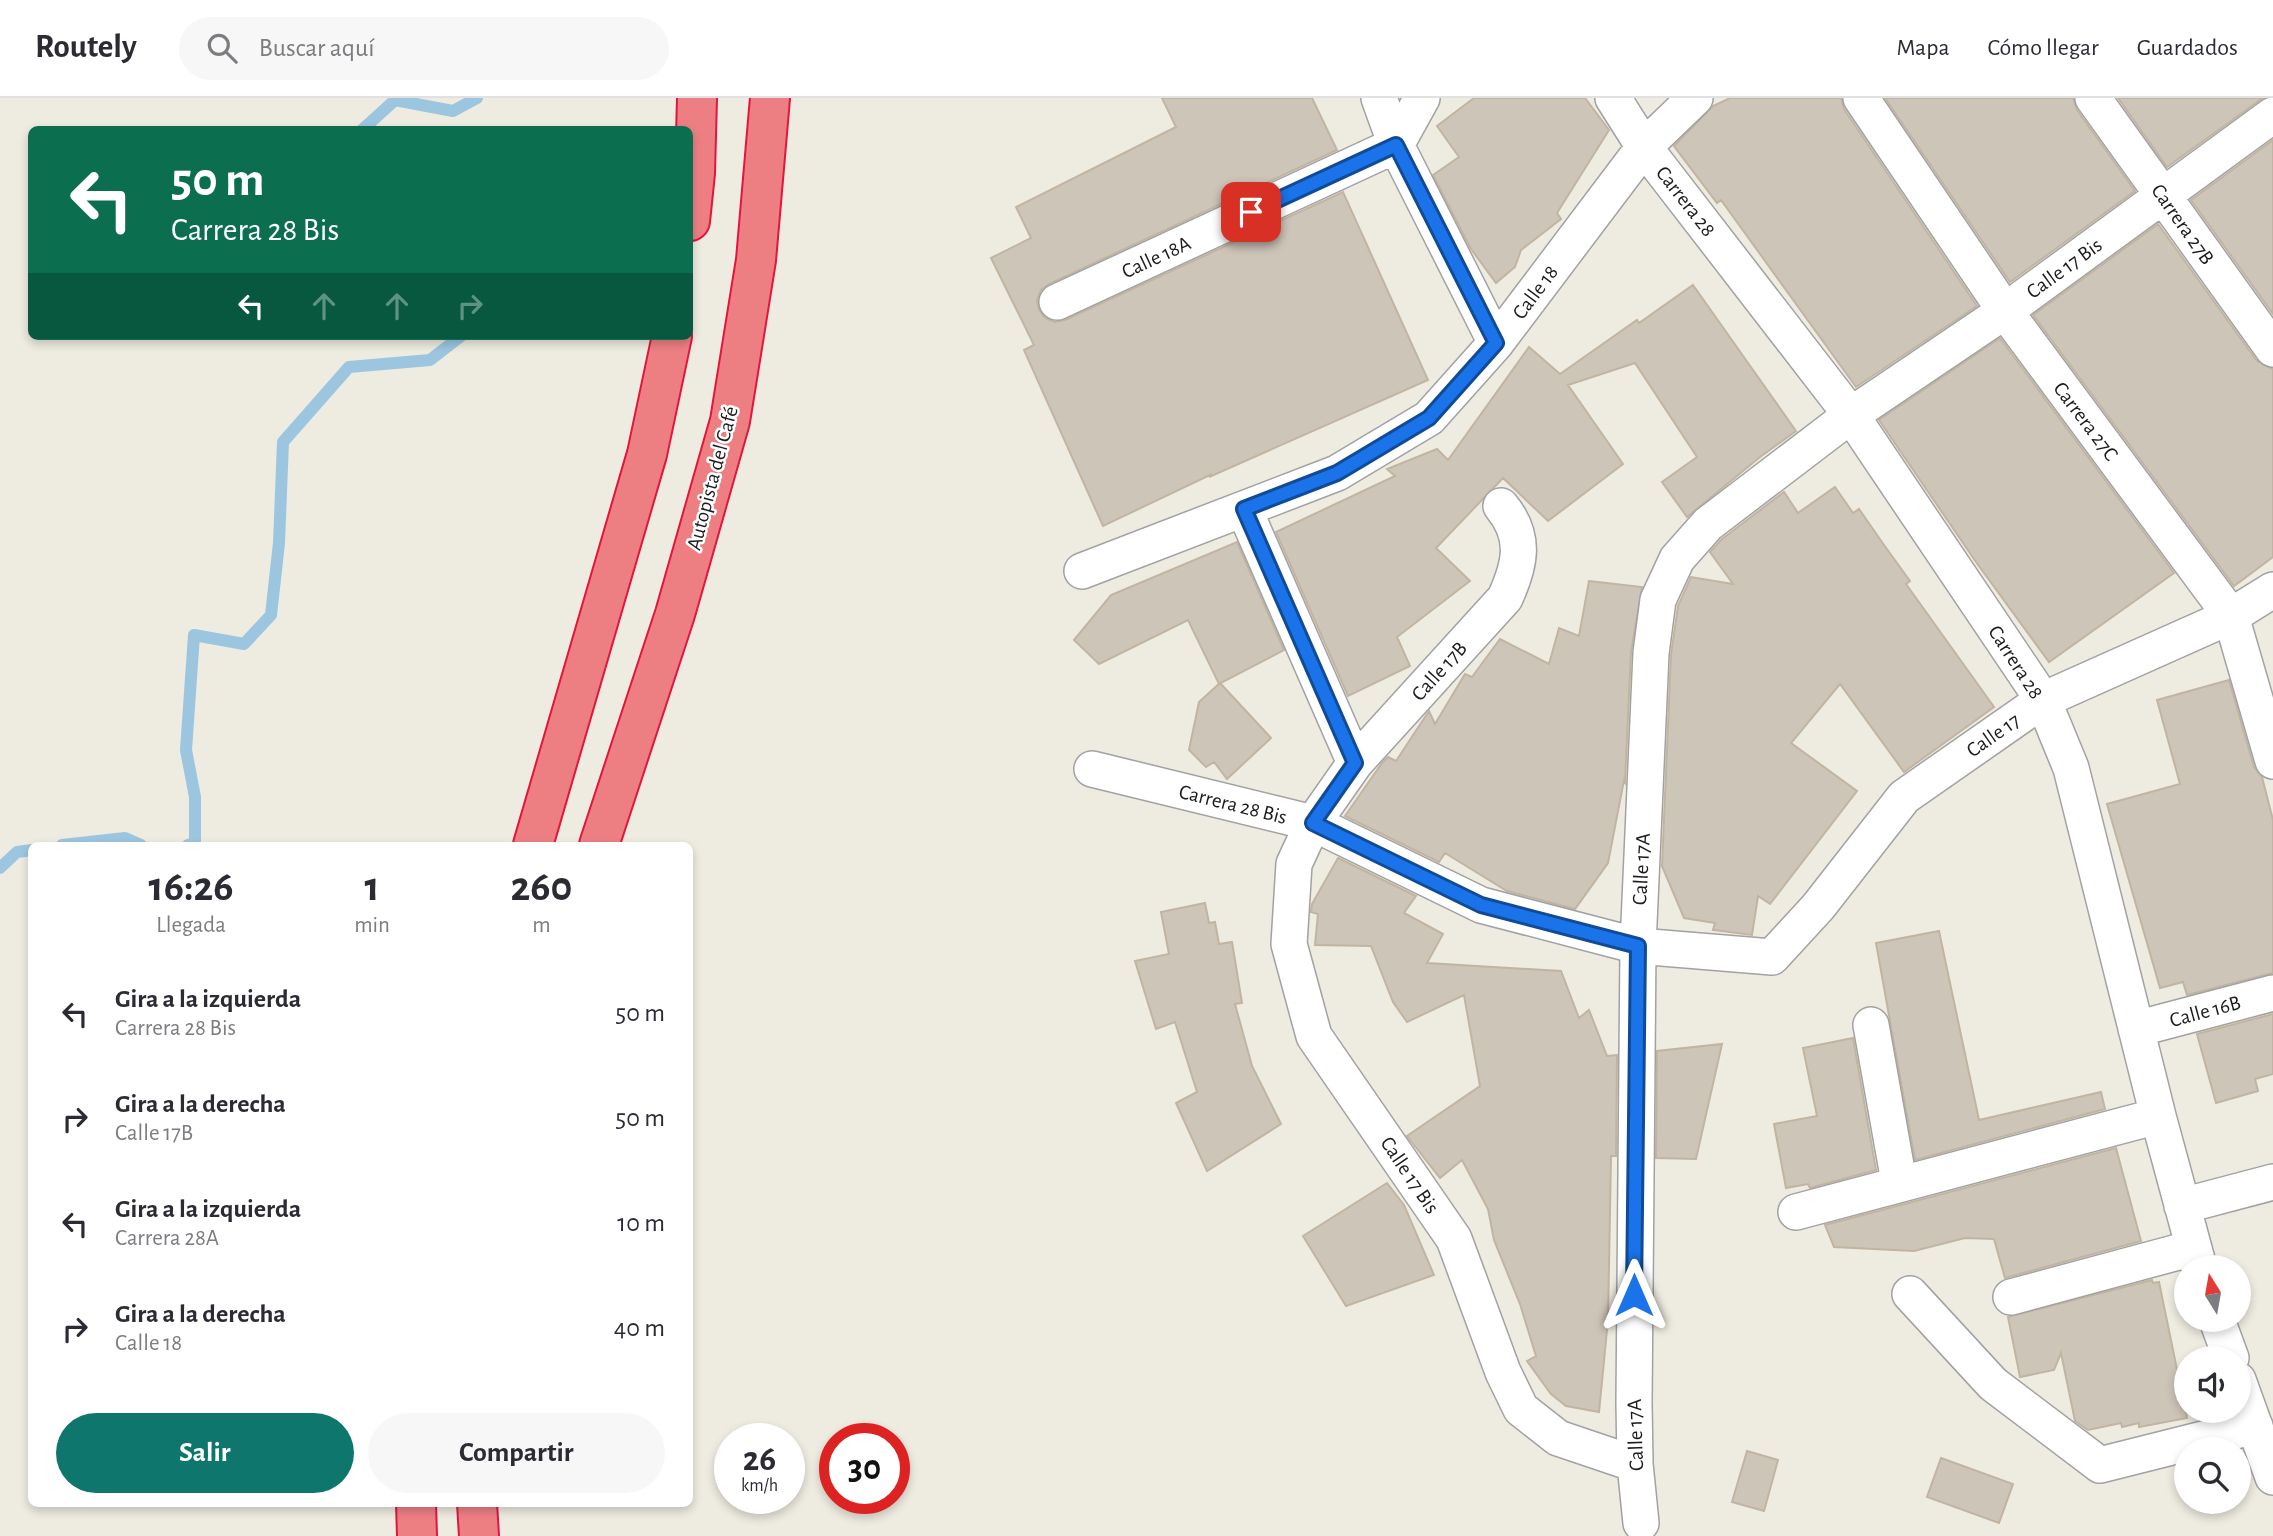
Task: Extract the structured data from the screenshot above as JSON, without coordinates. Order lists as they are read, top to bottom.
{
  "streets": {
    "highway": ["Autopista del Café"],
    "street": [
      "Carrera 28",
      "Carrera 27B",
      "Calle 18A",
      "Calle 17 Bis",
      "Calle 18",
      "Carrera 27C",
      "Calle 17B",
      "Calle 17",
      "Carrera 28 Bis",
      "Calle 17A",
      "Calle 16B"
    ]
  },
  "crossings": [
    ["Carrera 28", "Calle 17 Bis"],
    ["Carrera 28", "Calle 18"],
    ["Carrera 28", "Calle 17"],
    ["Carrera 28", "Calle 17A"],
    ["Carrera 28", "Calle 16B"],
    ["Carrera 27B", "Calle 17 Bis"],
    ["Calle 17 Bis", "Carrera 27C"],
    ["Calle 17 Bis", "Calle 17B"],
    ["Calle 17 Bis", "Carrera 28 Bis"],
    ["Calle 17 Bis", "Calle 17A"],
    ["Carrera 27C", "Calle 17"],
    ["Calle 17B", "Carrera 28 Bis"],
    ["Calle 17", "Carrera 28 Bis"],
    ["Carrera 28 Bis", "Calle 17A"]
  ],
  "north": "top",
  "page": {
    "header": "Routely",
    "search": "Buscar aquí",
    "nav": ["Mapa", "Cómo llegar", "Guardados"],
    "turn": ["50 m", "Carrera 28 Bis"],
    "eta": [
      "16:26",
      "Llegada",
      "1",
      "min",
      "260",
      "m"
    ],
    "list": [
      {
        "name": "Gira a la izquierda",
        "note": "Carrera 28 Bis",
        "value": "50 m"
      },
      {
        "name": "Gira a la derecha",
        "note": "Calle 17B",
        "value": "50 m"
      },
      {
        "name": "Gira a la izquierda",
        "note": "Carrera 28A",
        "value": "10 m"
      },
      {
        "name": "Gira a la derecha",
        "note": "Calle 18",
        "value": "40 m"
      }
    ],
    "buttons": ["Salir", "Compartir"],
    "speed": "26 km/h",
    "limit": "30"
  }
}
